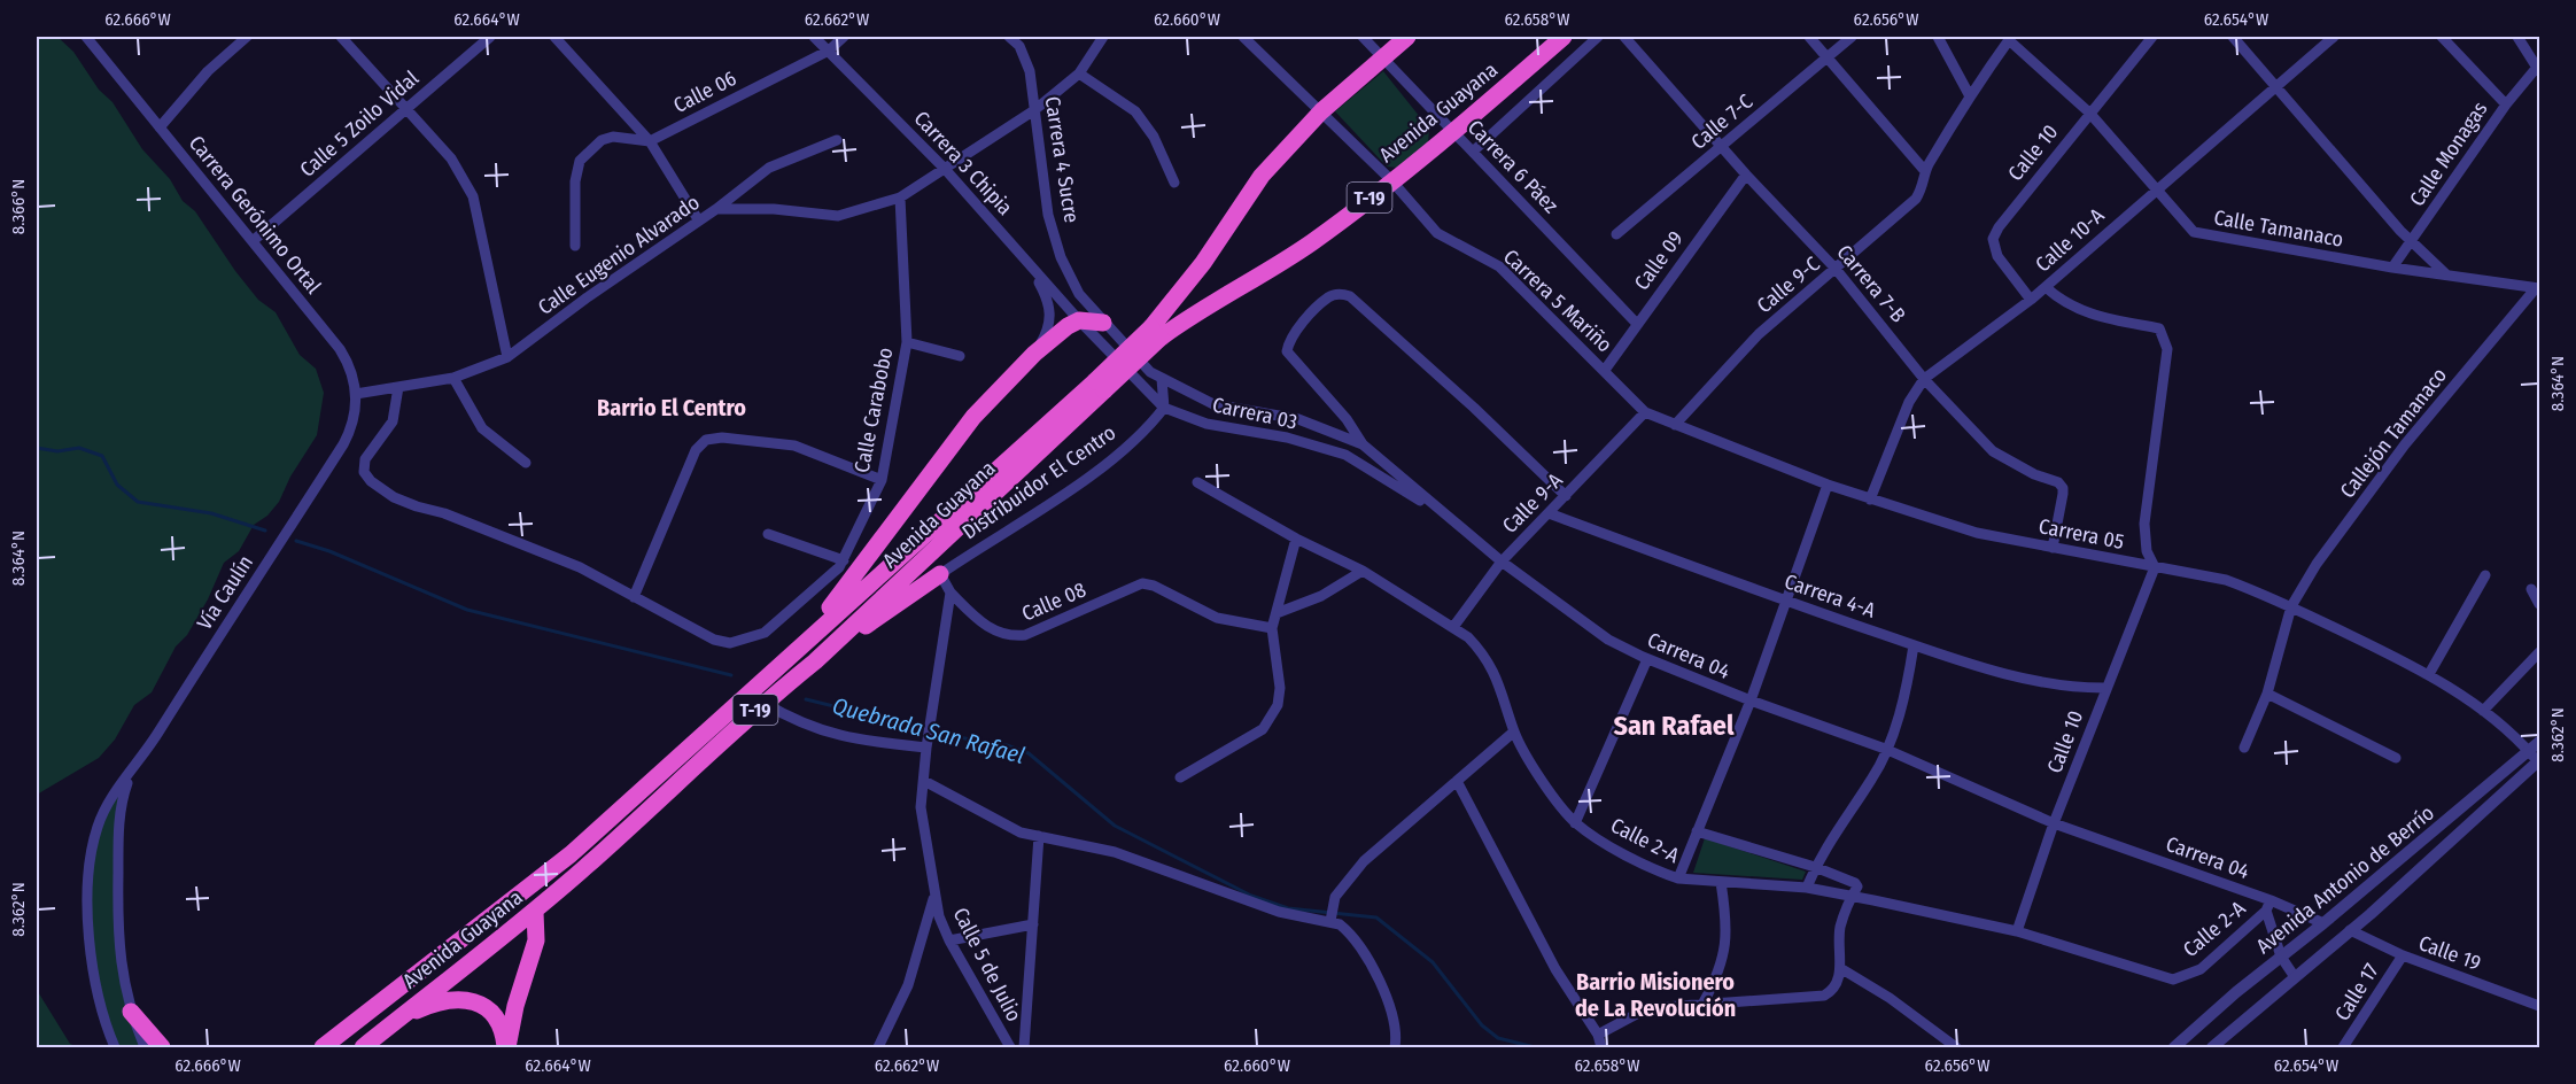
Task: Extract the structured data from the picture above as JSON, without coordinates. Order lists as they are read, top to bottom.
{
  "streets": {
    "highway": ["Avenida Guayana", "T-19"],
    "street": [
      "Calle 06",
      "Calle 7-C",
      "Calle 5 Zoilo Vidal",
      "Calle 10",
      "Calle Monagas",
      "Carrera 4 Sucre",
      "Carrera 3 Chipia",
      "Carrera 6 Páez",
      "Carrera Gerónimo Ortal",
      "Calle Tamanaco",
      "Calle 10-A",
      "Calle Eugenio Alvarado",
      "Calle 09",
      "Carrera 7-B",
      "Calle 9-C",
      "Carrera 5 Mariño",
      "Calle Carabobo",
      "Carrera 03",
      "Callejón Tamanaco",
      "Distribuidor El Centro",
      "Calle 9-A",
      "Carrera 05",
      "Vía Caulín",
      "Carrera 4-A",
      "Calle 08",
      "Carrera 04",
      "Calle 2-A",
      "Avenida Antonio de Berrío",
      "Calle 19",
      "Calle 5 de Julio",
      "Calle 17"
    ]
  },
  "crossings": [
    ["Calle 06", "Carrera 3 Chipia"],
    ["Avenida Guayana", "Carrera 6 Páez"],
    ["Avenida Guayana", "Carrera 5 Mariño"],
    ["Calle 7-C", "Carrera 7-B"],
    ["Calle 5 Zoilo Vidal", "Carrera Gerónimo Ortal"],
    ["Calle 10", "Calle Tamanaco"],
    ["Calle 10", "Calle 10-A"],
    ["Calle 10", "Carrera 05"],
    ["Calle 10", "Carrera 4-A"],
    ["Calle 10", "Carrera 04"],
    ["Calle 10", "Calle 2-A"],
    ["Calle Monagas", "Calle Tamanaco"],
    ["Carrera 4 Sucre", "Calle Eugenio Alvarado"],
    ["Carrera 4 Sucre", "Carrera 04"],
    ["Carrera 3 Chipia", "Calle Eugenio Alvarado"],
    ["Carrera 3 Chipia", "Carrera 03"],
    ["Carrera 6 Páez", "Calle 09"],
    ["Carrera Gerónimo Ortal", "Calle Eugenio Alvarado"],
    ["Carrera Gerónimo Ortal", "Vía Caulín"],
    ["Calle Tamanaco", "Calle 10-A"],
    ["Calle Tamanaco", "Calle 9-C"],
    ["Calle Tamanaco", "Callejón Tamanaco"],
    ["Calle 10-A", "Carrera 7-B"],
    ["Calle 10-A", "Carrera 05"],
    ["Calle Eugenio Alvarado", "Calle Carabobo"],
    ["Calle 09", "Carrera 7-B"],
    ["Calle 09", "Carrera 5 Mariño"],
    ["Calle 09", "Carrera 05"],
    ["Carrera 7-B", "Calle 9-C"],
    ["Carrera 7-B", "Carrera 05"],
    ["Calle 9-C", "Carrera 05"],
    ["Carrera 5 Mariño", "Carrera 05"],
    ["Carrera 03", "Distribuidor El Centro"],
    ["Carrera 03", "Carrera 04"],
    ["Callejón Tamanaco", "Carrera 05"],
    ["Calle 9-A", "Carrera 05"],
    ["Calle 9-A", "Carrera 4-A"],
    ["Calle 9-A", "Carrera 04"],
    ["Calle 9-A", "Calle 2-A"],
    ["Carrera 05", "Avenida Antonio de Berrío"],
    ["Calle 08", "Calle 5 de Julio"],
    ["Carrera 04", "Calle 2-A"],
    ["Carrera 04", "Avenida Antonio de Berrío"],
    ["Avenida Antonio de Berrío", "Calle 19"],
    ["Calle 19", "Calle 17"]
  ],
  "districts": ["Barrio El Centro", "San Rafael", "Barrio Misionero de La Revolución"],
  "water": ["Quebrada San Rafael"],
  "coordinates": [
    "62.666°W",
    "62.664°W",
    "62.662°W",
    "62.660°W",
    "62.658°W",
    "62.656°W",
    "62.654°W",
    "8.366°N",
    "8.364°N",
    "8.362°N"
  ]
}
